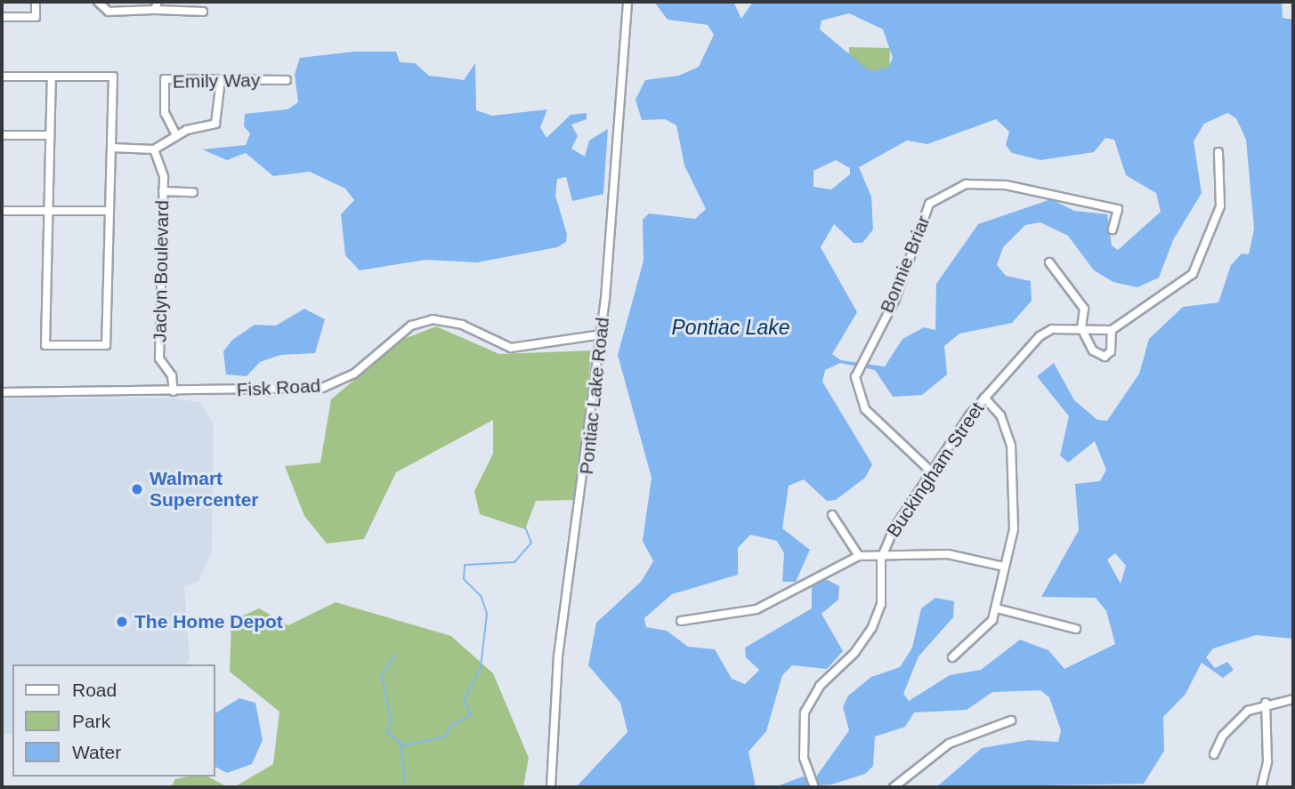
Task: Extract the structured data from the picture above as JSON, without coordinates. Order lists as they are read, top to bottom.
{
  "streets": {
    "street": [
      "Emily Way",
      "Bonnie Briar",
      "Jaclyn Boulevard",
      "Fisk Road",
      "Pontiac Lake Road",
      "Buckingham Street"
    ]
  },
  "crossings": [
    ["Bonnie Briar", "Buckingham Street"],
    ["Jaclyn Boulevard", "Fisk Road"],
    ["Fisk Road", "Pontiac Lake Road"]
  ],
  "water": ["Pontiac Lake"],
  "places": ["Walmart Supercenter", "The Home Depot"],
  "legend": ["Road", "Park", "Water"]
}
